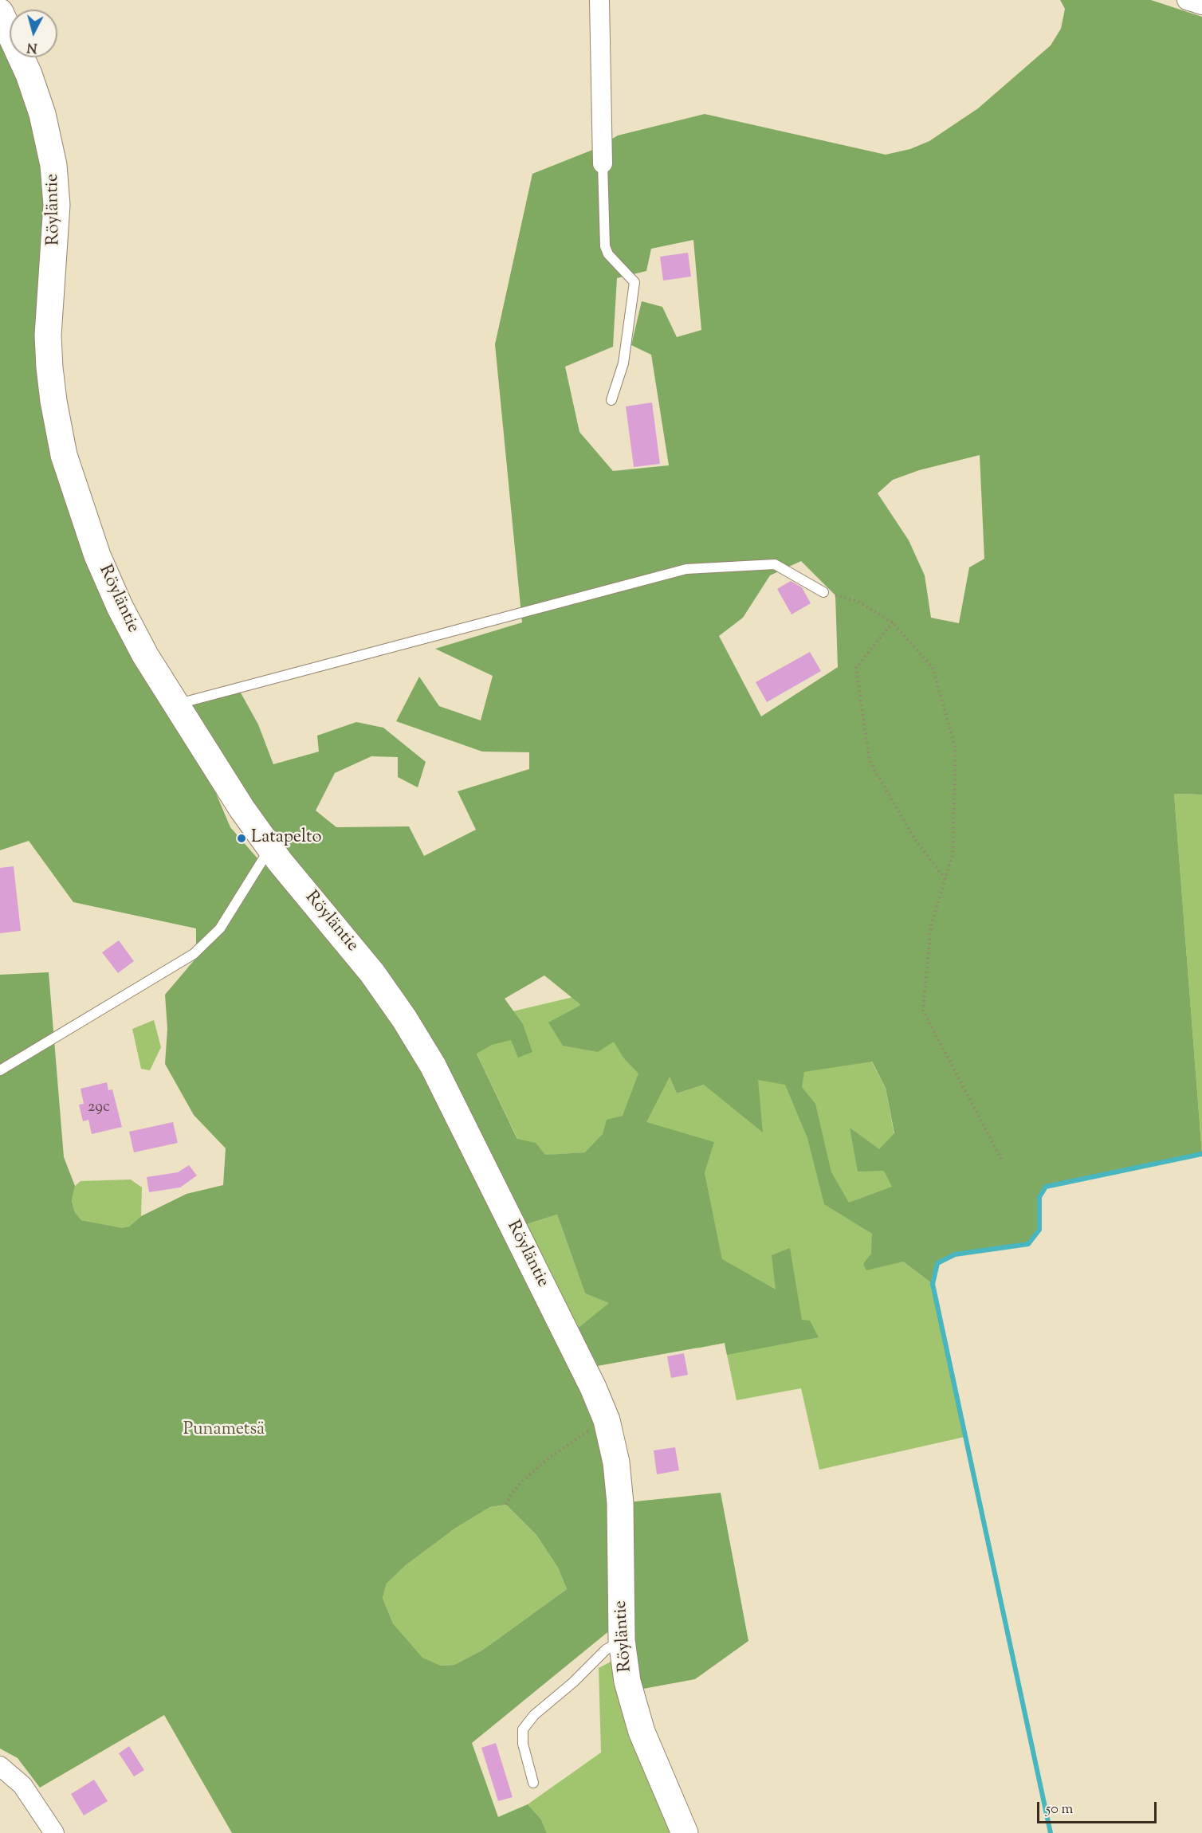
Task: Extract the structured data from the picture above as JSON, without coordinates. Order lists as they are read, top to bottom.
{
  "streets": {
    "street": ["Röyläntie"]
  },
  "parks": ["Punametsä"],
  "places": ["Latapelto"],
  "house_numbers": ["29c"],
  "scale_bar": "50 m",
  "north": "bottom"
}
